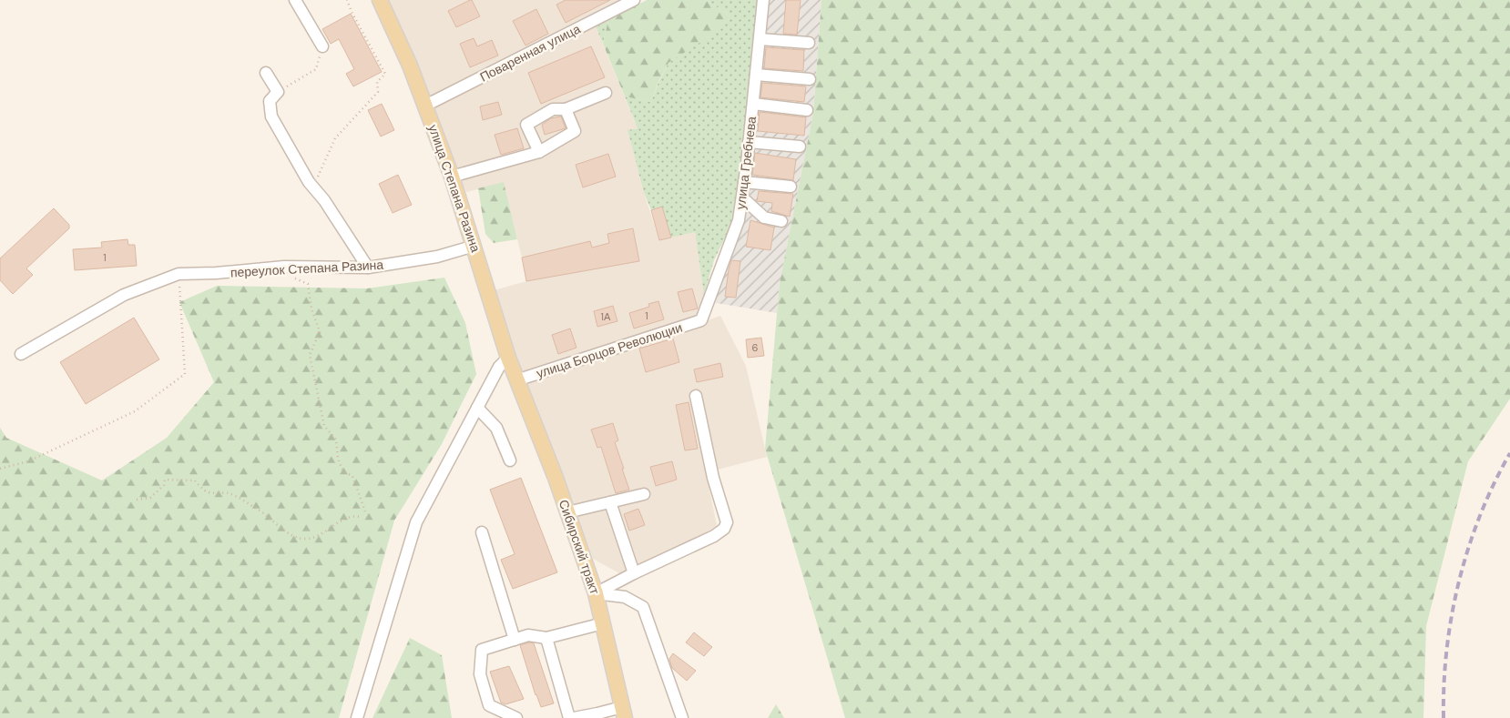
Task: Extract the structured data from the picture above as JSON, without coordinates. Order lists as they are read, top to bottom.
{
  "streets": {
    "main road": ["улица Степана Разина", "Сибирский тракт"],
    "street": [
      "Поваренная улица",
      "улица Гребнева",
      "переулок Степана Разина",
      "улица Борцов Революции"
    ]
  },
  "crossings": [
    ["Поваренная улица", "улица Степана Разина"],
    ["улица Гребнева", "улица Борцов Революции"],
    ["улица Степана Разина", "переулок Степана Разина"],
    ["улица Степана Разина", "улица Борцов Революции"],
    ["улица Степана Разина", "Сибирский тракт"],
    ["улица Борцов Революции", "Сибирский тракт"]
  ],
  "house_numbers": [
    "1",
    "1",
    "1А",
    "6"
  ]
}
